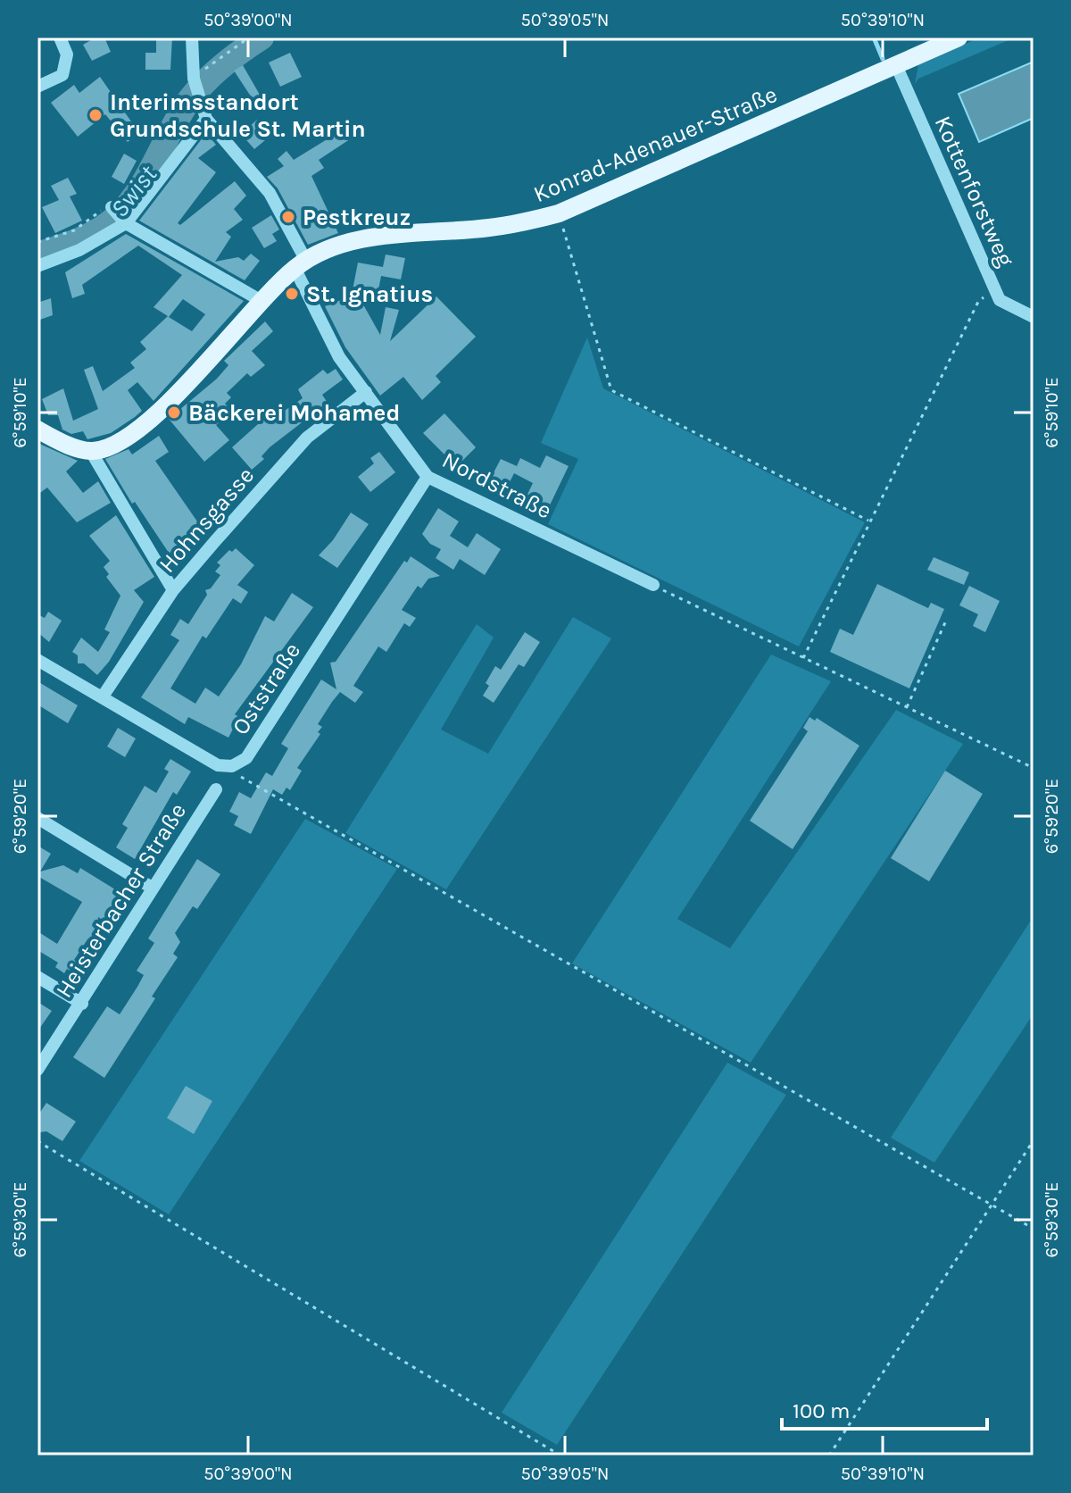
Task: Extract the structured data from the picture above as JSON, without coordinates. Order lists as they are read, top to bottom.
{
  "streets": {
    "main road": ["Konrad-Adenauer-Straße"],
    "street": [
      "Kottenforstweg",
      "Nordstraße",
      "Hohnsgasse",
      "Oststraße",
      "Heisterbacher Straße"
    ]
  },
  "crossings": [
    ["Konrad-Adenauer-Straße", "Kottenforstweg"],
    ["Konrad-Adenauer-Straße", "Nordstraße"],
    ["Nordstraße", "Hohnsgasse"],
    ["Nordstraße", "Oststraße"],
    ["Hohnsgasse", "Oststraße"]
  ],
  "water": ["Swist"],
  "places": [
    "Interimsstandort Grundschule St. Martin",
    "Pestkreuz",
    "St. Ignatius",
    "Bäckerei Mohamed"
  ],
  "scale_bar": "100 m",
  "coordinates": [
    "50°39'00\"N",
    "50°39'05\"N",
    "50°39'10\"N",
    "6°59'10\"E",
    "6°59'20\"E",
    "6°59'30\"E"
  ]
}
